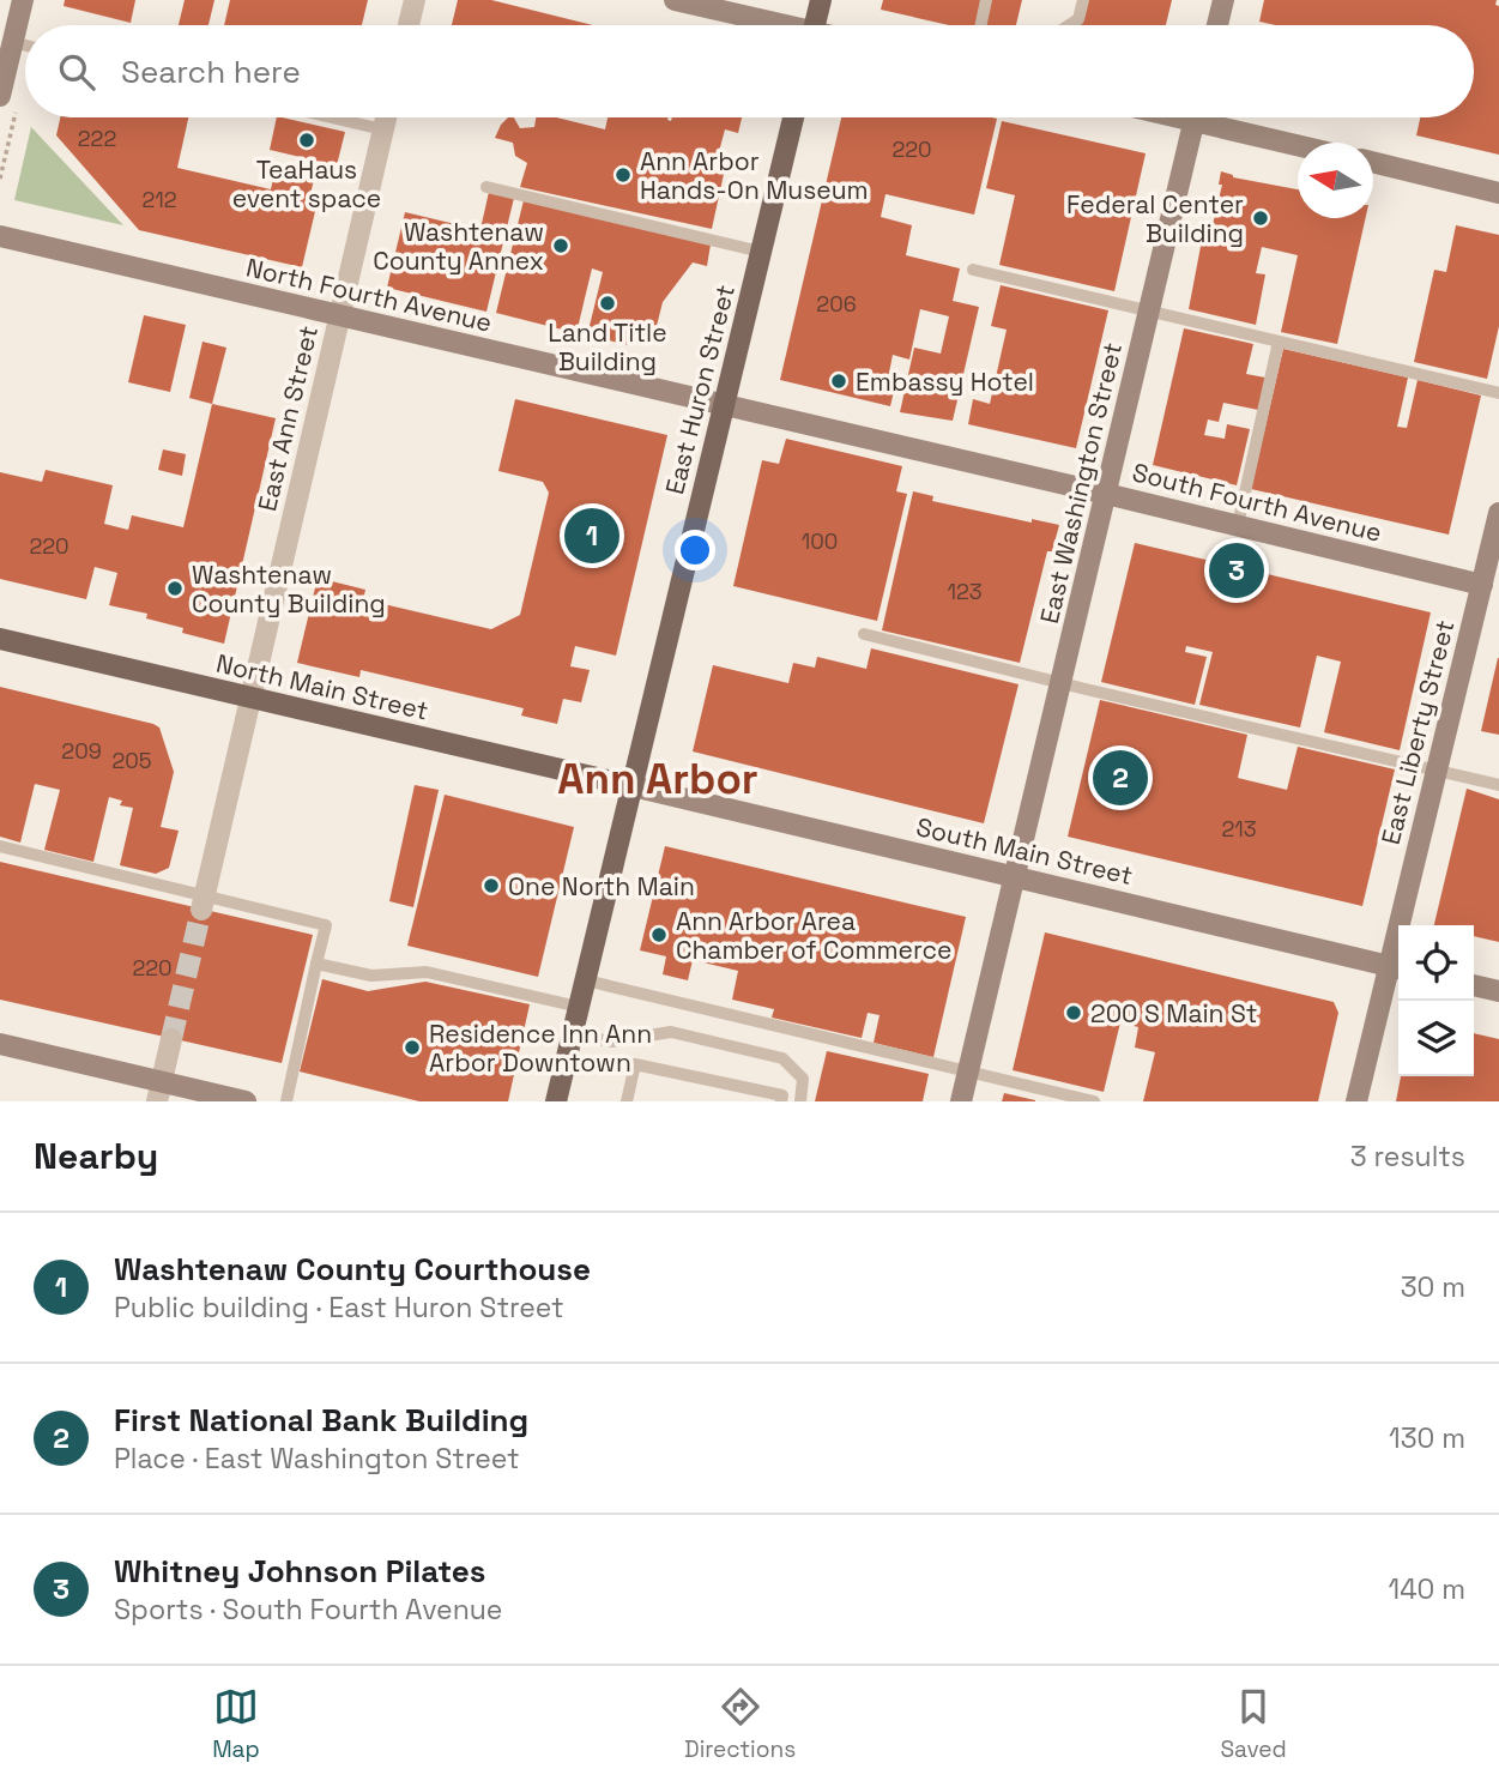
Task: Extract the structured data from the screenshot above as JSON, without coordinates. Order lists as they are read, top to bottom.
{
  "streets": {
    "main road": ["East Huron Street", "North Main Street"],
    "street": [
      "North Fourth Avenue",
      "East Ann Street",
      "East Washington Street",
      "South Fourth Avenue",
      "East Liberty Street",
      "South Main Street"
    ]
  },
  "crossings": [
    ["North Fourth Avenue", "East Huron Street"],
    ["North Fourth Avenue", "East Ann Street"],
    ["North Fourth Avenue", "South Fourth Avenue"],
    ["East Huron Street", "South Fourth Avenue"],
    ["East Huron Street", "North Main Street"],
    ["East Huron Street", "South Main Street"],
    ["East Ann Street", "North Main Street"],
    ["East Washington Street", "South Fourth Avenue"],
    ["East Washington Street", "South Main Street"],
    ["South Fourth Avenue", "East Liberty Street"],
    ["North Main Street", "South Main Street"],
    ["East Liberty Street", "South Main Street"]
  ],
  "districts": ["Ann Arbor"],
  "places": [
    "TeaHaus event space",
    "Ann Arbor Hands-On Museum",
    "Federal Center Building",
    "Washtenaw County Annex",
    "Land Title Building",
    "Embassy Hotel",
    "Washtenaw County Building",
    "One North Main",
    "Ann Arbor Area Chamber of Commerce",
    "200 S Main St",
    "Residence Inn Ann Arbor Downtown"
  ],
  "house_numbers": [
    "222",
    "220",
    "212",
    "206",
    "100",
    "220",
    "123",
    "209",
    "205",
    "213",
    "220"
  ],
  "north": "left",
  "page": {
    "search": "Search here",
    "pins": ["1", "3", "2"],
    "heading": ["Nearby", "3 results"],
    "list": [
      {
        "mark": "1",
        "name": "Washtenaw County Courthouse",
        "note": "Public building · East Huron Street",
        "value": "30 m"
      },
      {
        "mark": "2",
        "name": "First National Bank Building",
        "note": "Place · East Washington Street",
        "value": "130 m"
      },
      {
        "mark": "3",
        "name": "Whitney Johnson Pilates",
        "note": "Sports · South Fourth Avenue",
        "value": "140 m"
      }
    ],
    "nav": ["Map", "Directions", "Saved"]
  }
}
